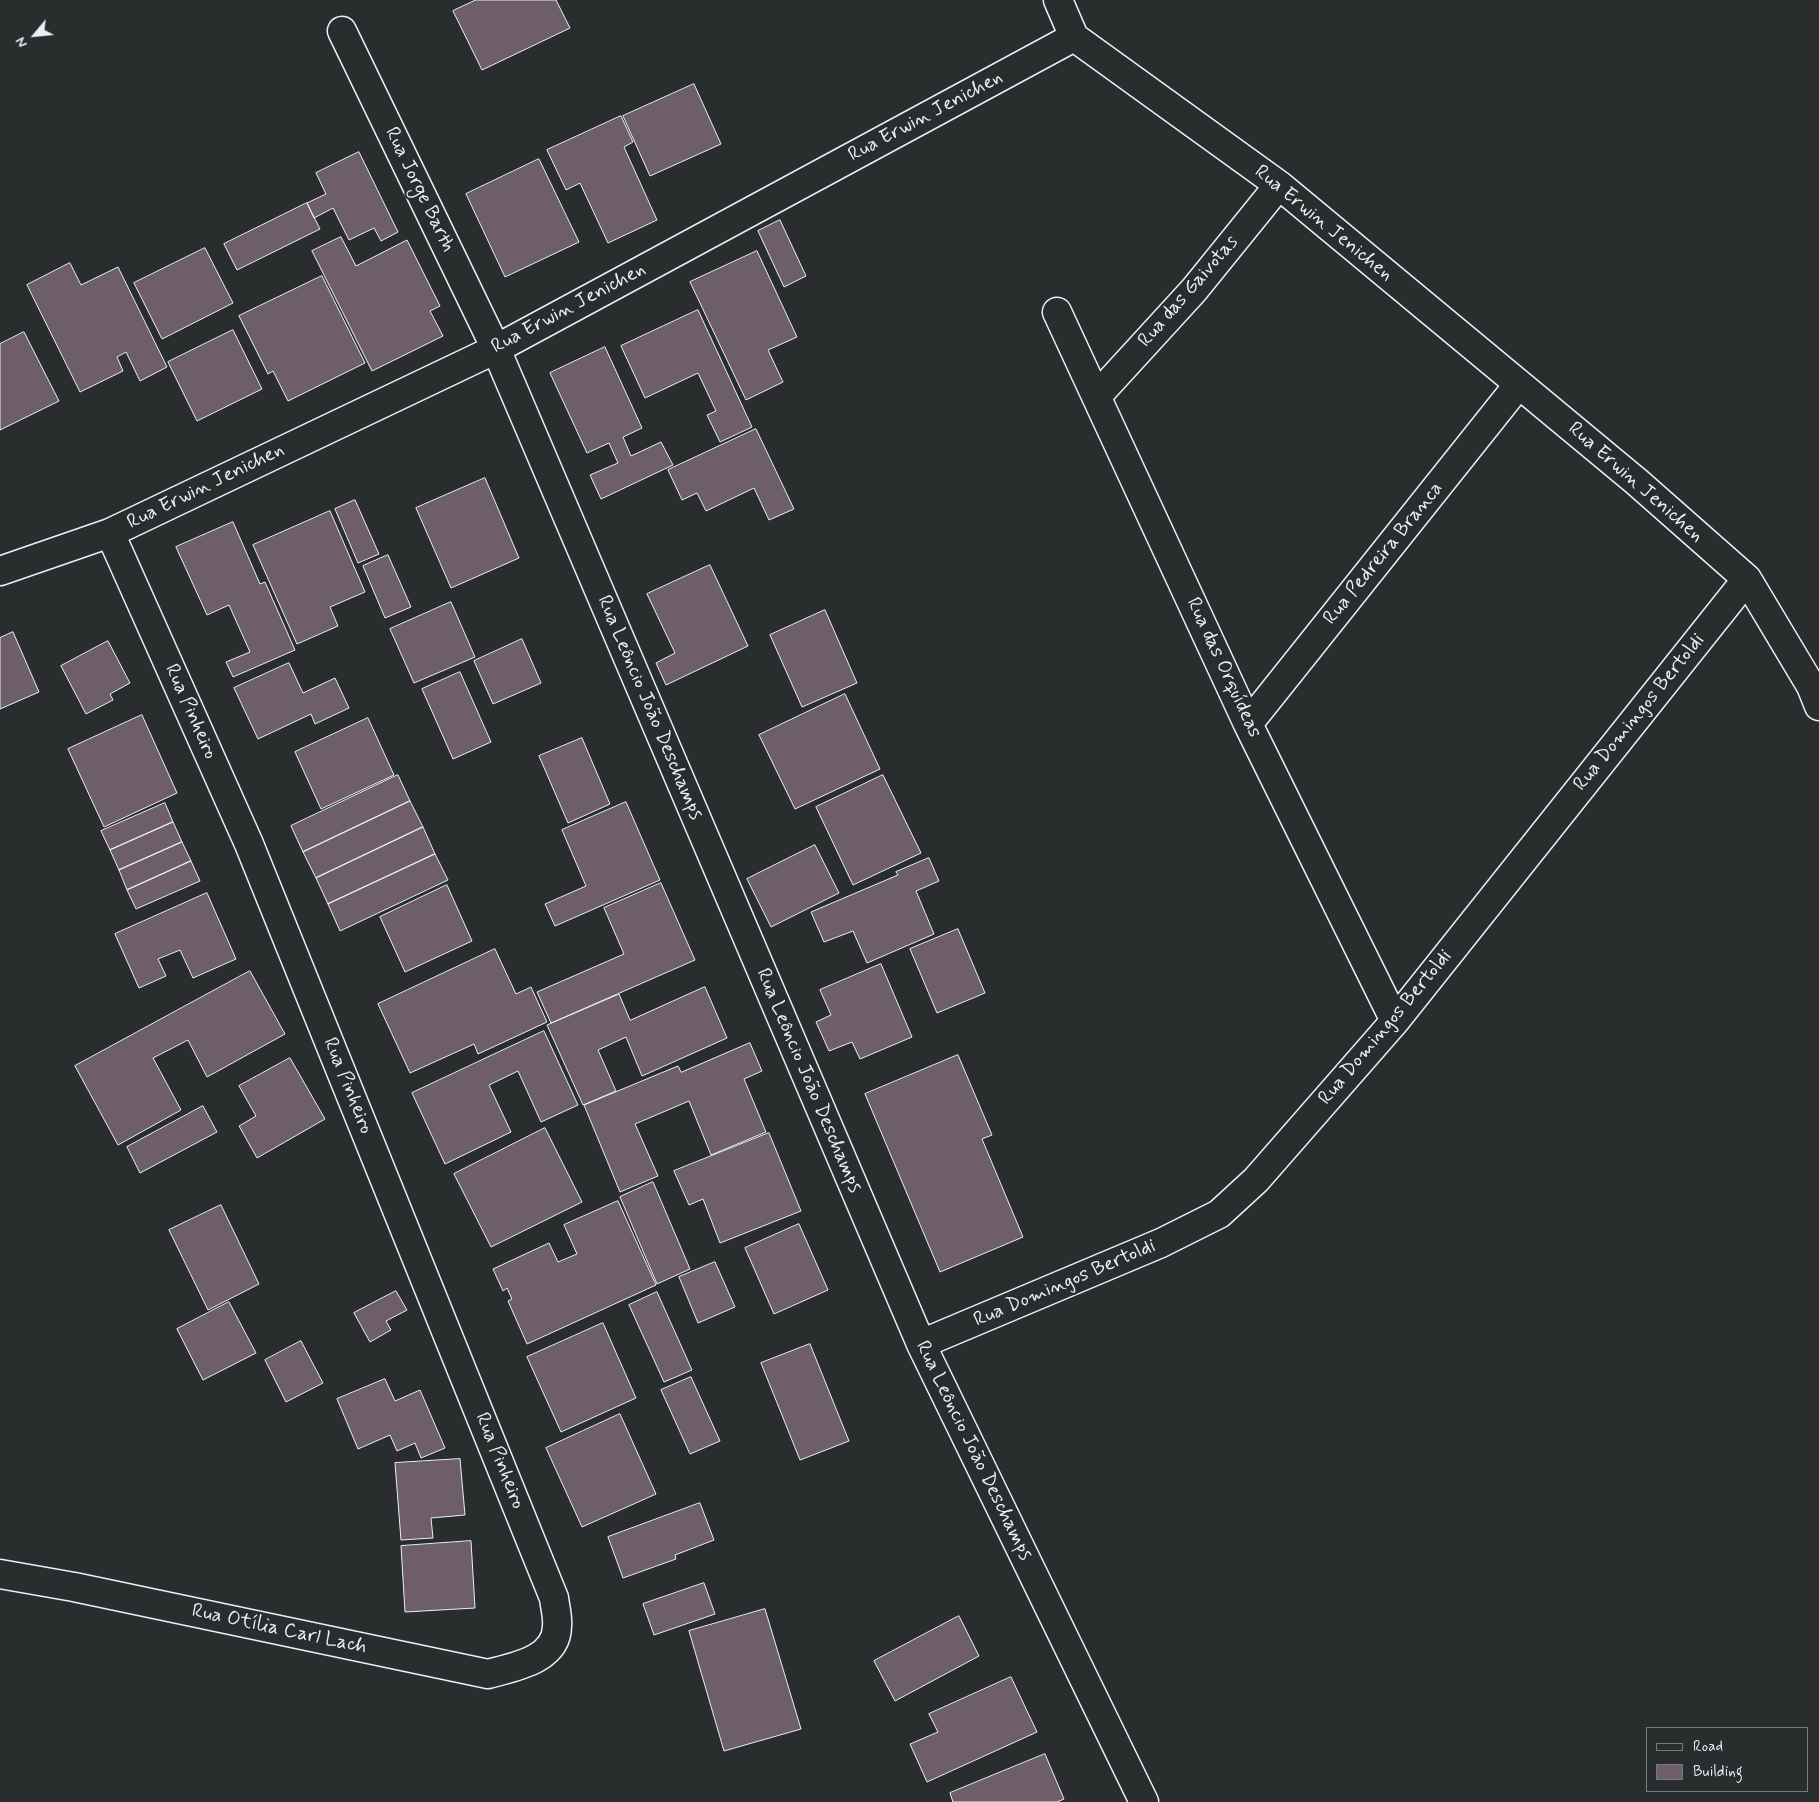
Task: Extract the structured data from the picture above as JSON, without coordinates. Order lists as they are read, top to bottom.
{
  "streets": {
    "street": [
      "Rua Erwin Jenichen",
      "Rua Jorge Barth",
      "Rua das Gaivotas",
      "Rua Pedreira Branca",
      "Rua das Orquídeas",
      "Rua Leôncio João Deschamps",
      "Rua Pinheiro",
      "Rua Domingos Bertoldi",
      "Rua Otília Carl Lach"
    ]
  },
  "crossings": [
    ["Rua Erwin Jenichen", "Rua Jorge Barth"],
    ["Rua Erwin Jenichen", "Rua das Gaivotas"],
    ["Rua Erwin Jenichen", "Rua Pedreira Branca"],
    ["Rua Erwin Jenichen", "Rua Leôncio João Deschamps"],
    ["Rua Erwin Jenichen", "Rua Pinheiro"],
    ["Rua Erwin Jenichen", "Rua Domingos Bertoldi"],
    ["Rua Jorge Barth", "Rua Leôncio João Deschamps"],
    ["Rua das Gaivotas", "Rua das Orquídeas"],
    ["Rua Pedreira Branca", "Rua das Orquídeas"],
    ["Rua das Orquídeas", "Rua Domingos Bertoldi"],
    ["Rua Leôncio João Deschamps", "Rua Domingos Bertoldi"],
    ["Rua Pinheiro", "Rua Otília Carl Lach"]
  ],
  "legend": ["Road", "Building"],
  "north": "bottom left"
}
